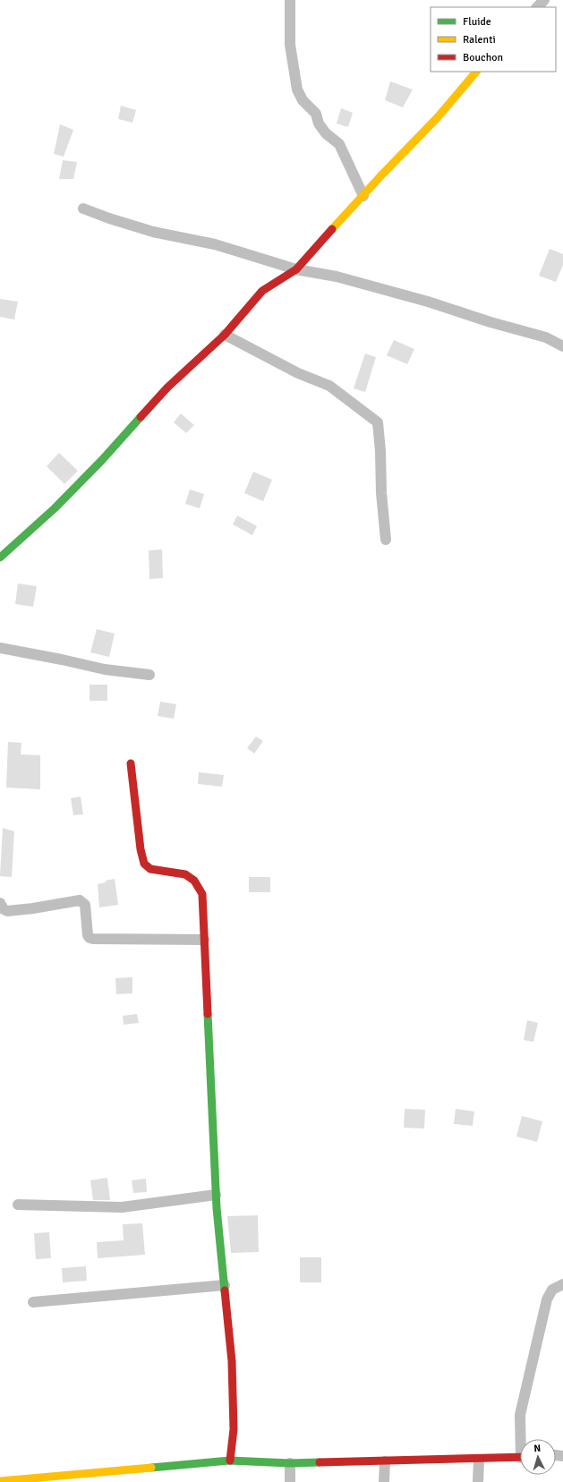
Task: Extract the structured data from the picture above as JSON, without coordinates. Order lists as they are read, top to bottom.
{
  "legend": ["Fluide", "Ralenti", "Bouchon"],
  "north": "top"
}
